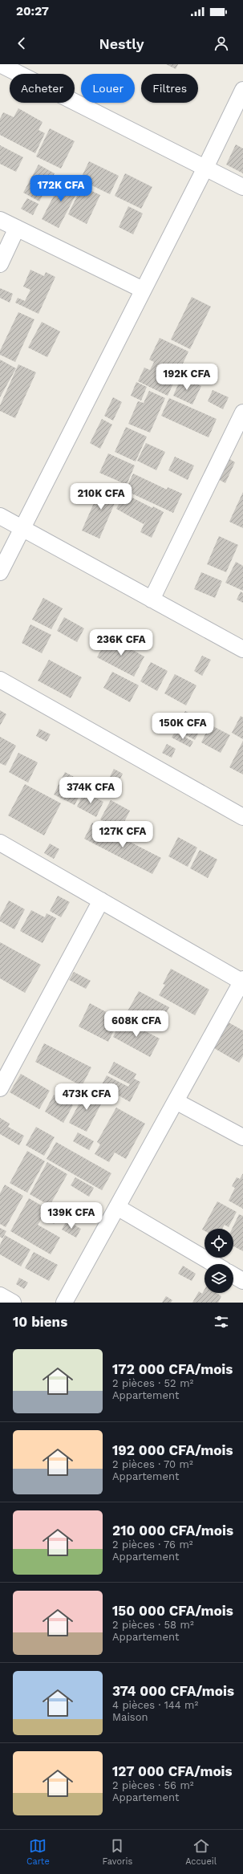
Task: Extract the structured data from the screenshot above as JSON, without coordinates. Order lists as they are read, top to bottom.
{
  "page": {
    "status": "20:27",
    "header": "Nestly",
    "chip": ["Acheter", "Louer", "Filtres"],
    "price": [
      "172K CFA",
      "192K CFA",
      "210K CFA",
      "236K CFA",
      "150K CFA",
      "374K CFA",
      "127K CFA",
      "608K CFA",
      "473K CFA",
      "139K CFA"
    ],
    "heading": "10 biens",
    "list": [
      {
        "name": "172 000 CFA/mois",
        "note": "2 pièces · 52 m² · Appartement"
      },
      {
        "name": "192 000 CFA/mois",
        "note": "2 pièces · 70 m² · Appartement"
      },
      {
        "name": "210 000 CFA/mois",
        "note": "2 pièces · 76 m² · Appartement"
      },
      {
        "name": "150 000 CFA/mois",
        "note": "2 pièces · 58 m² · Appartement"
      },
      {
        "name": "374 000 CFA/mois",
        "note": "4 pièces · 144 m² · Maison"
      },
      {
        "name": "127 000 CFA/mois",
        "note": "2 pièces · 56 m² · Appartement"
      }
    ],
    "tabs": ["Carte", "Favoris", "Accueil"]
  }
}
